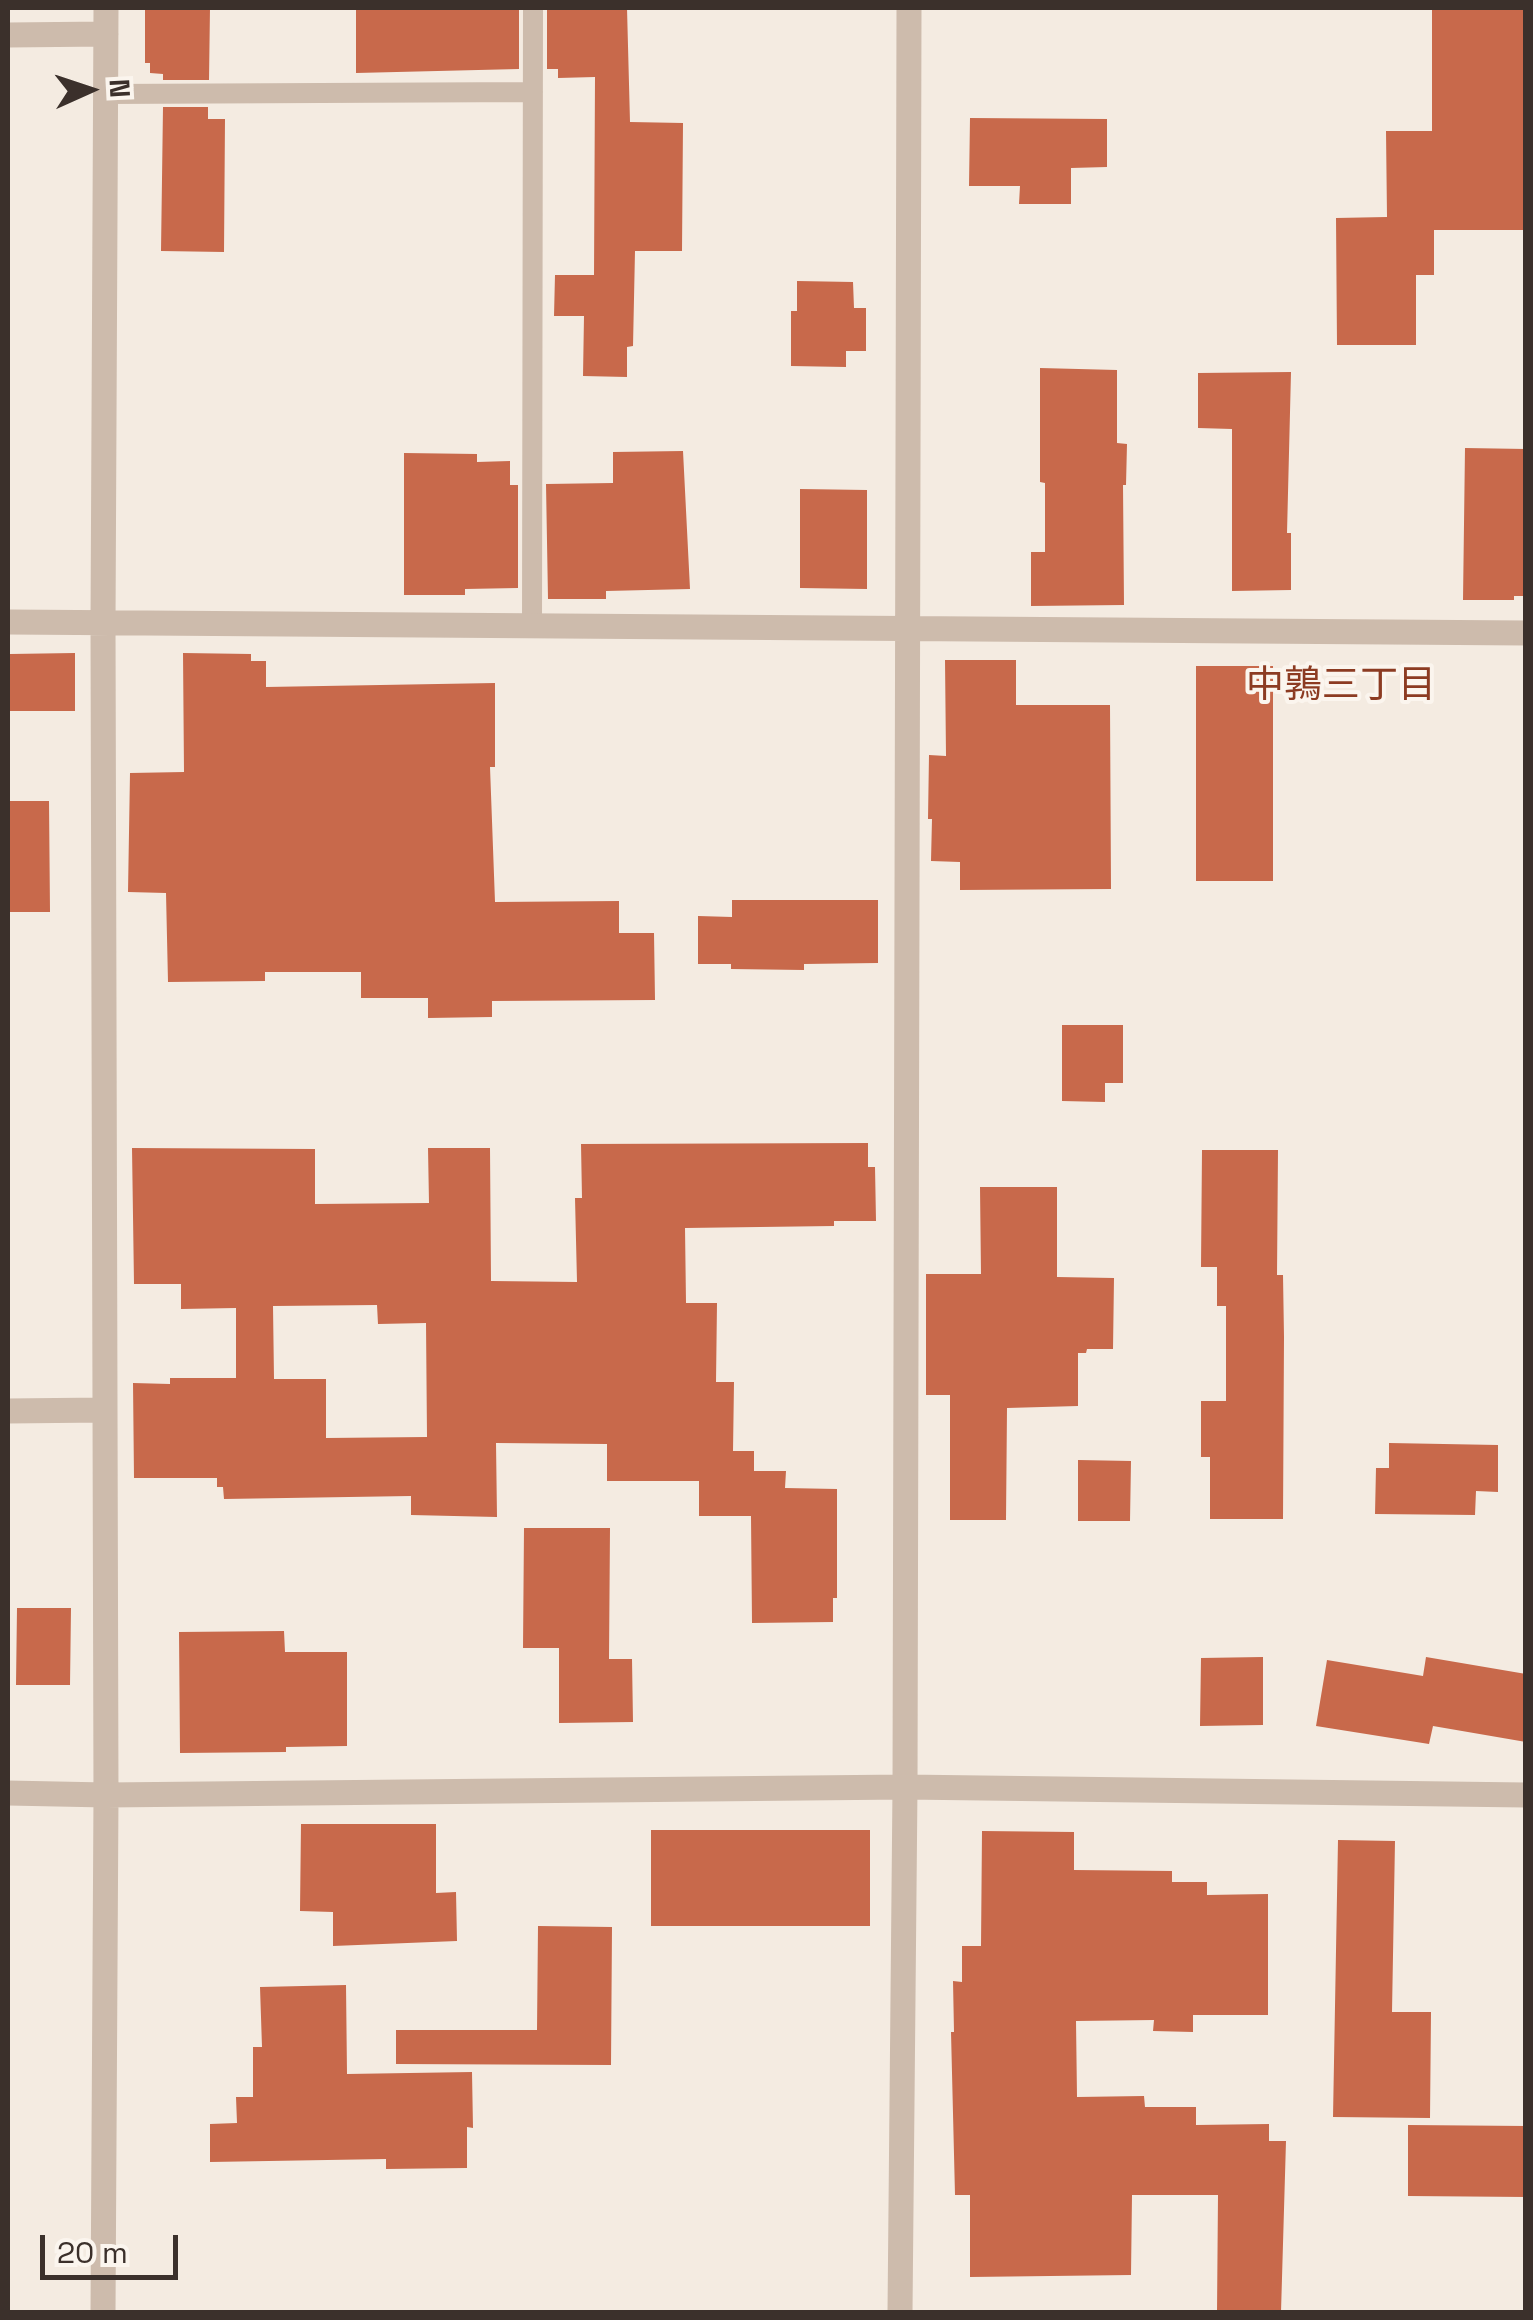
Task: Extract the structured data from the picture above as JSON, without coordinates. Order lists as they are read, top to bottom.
{
  "districts": ["中鶉三丁目"],
  "scale_bar": "20 m",
  "north": "right"
}
